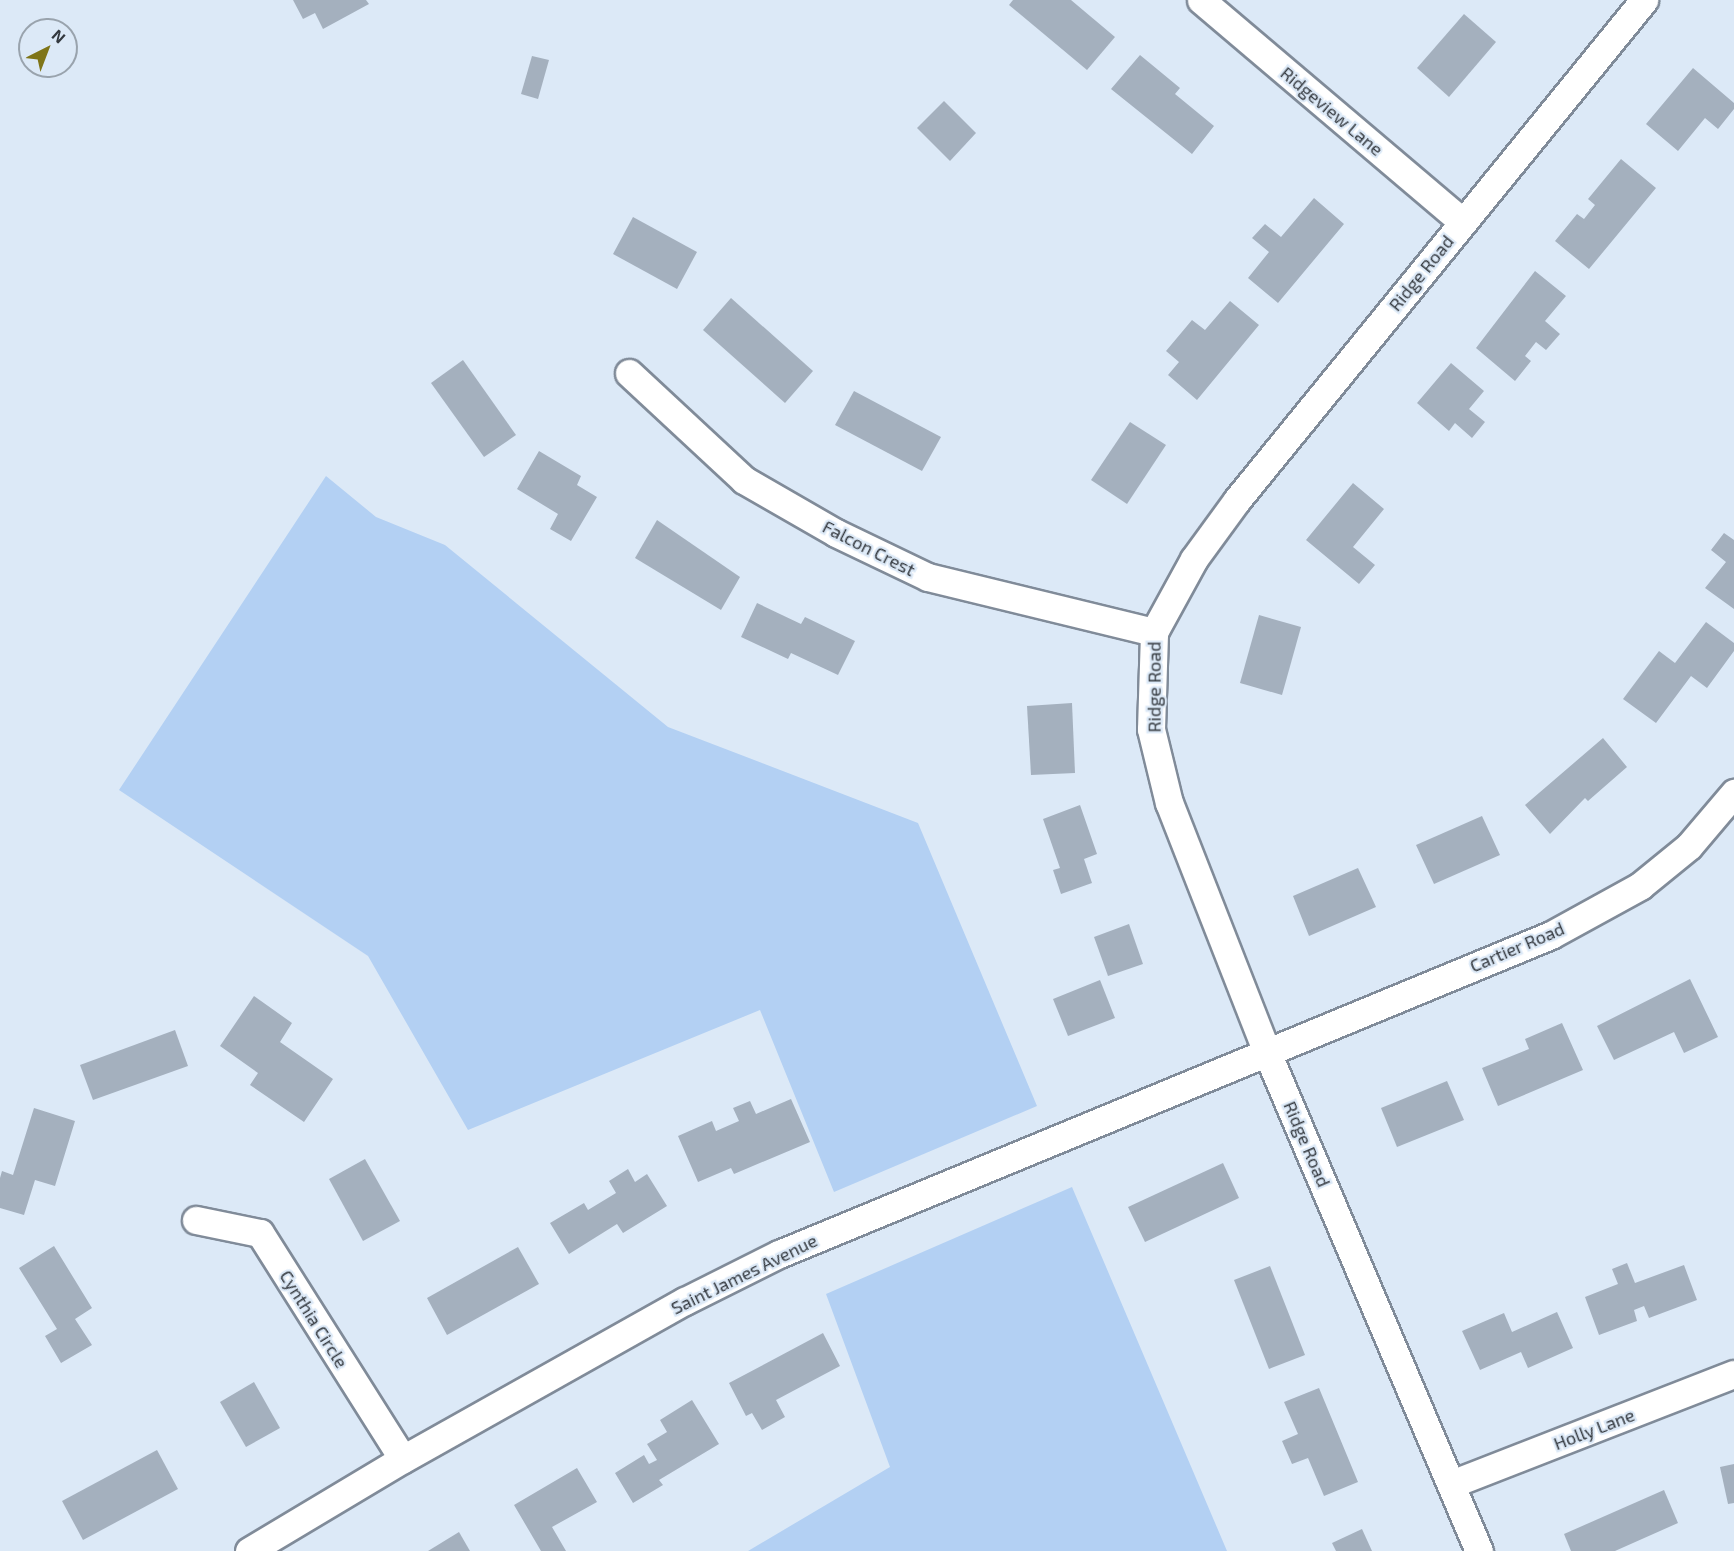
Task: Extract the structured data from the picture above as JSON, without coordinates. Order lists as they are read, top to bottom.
{
  "streets": {
    "street": [
      "Ridgeview Lane",
      "Ridge Road",
      "Falcon Crest",
      "Cartier Road",
      "Saint James Avenue",
      "Cynthia Circle",
      "Holly Lane"
    ]
  },
  "crossings": [
    ["Ridgeview Lane", "Ridge Road"],
    ["Ridge Road", "Falcon Crest"],
    ["Ridge Road", "Cartier Road"],
    ["Ridge Road", "Saint James Avenue"],
    ["Ridge Road", "Holly Lane"],
    ["Cartier Road", "Saint James Avenue"],
    ["Saint James Avenue", "Cynthia Circle"]
  ],
  "north": "top right"
}
